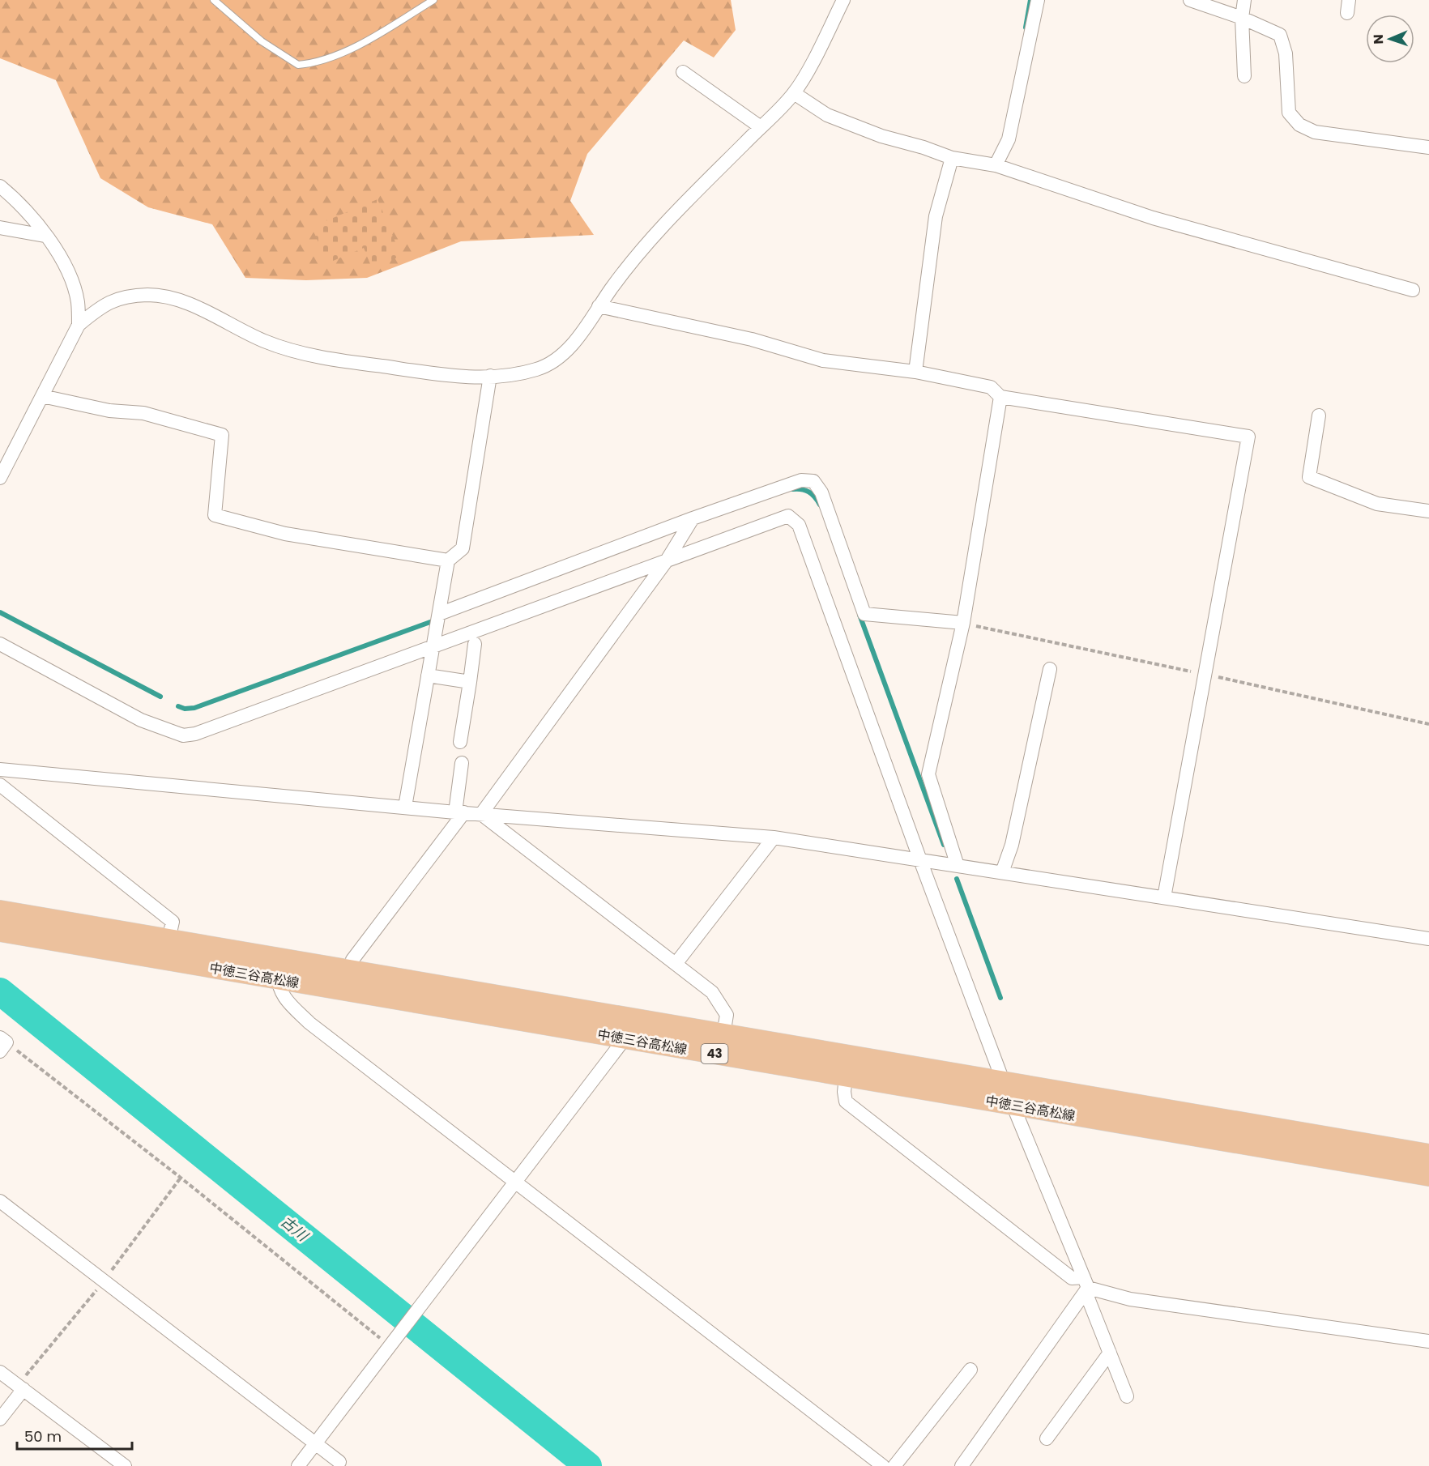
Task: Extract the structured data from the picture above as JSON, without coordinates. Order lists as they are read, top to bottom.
{
  "streets": {
    "main road": ["中徳三谷高松線", "43"]
  },
  "water": ["古川"],
  "scale_bar": "50 m",
  "north": "left"
}
